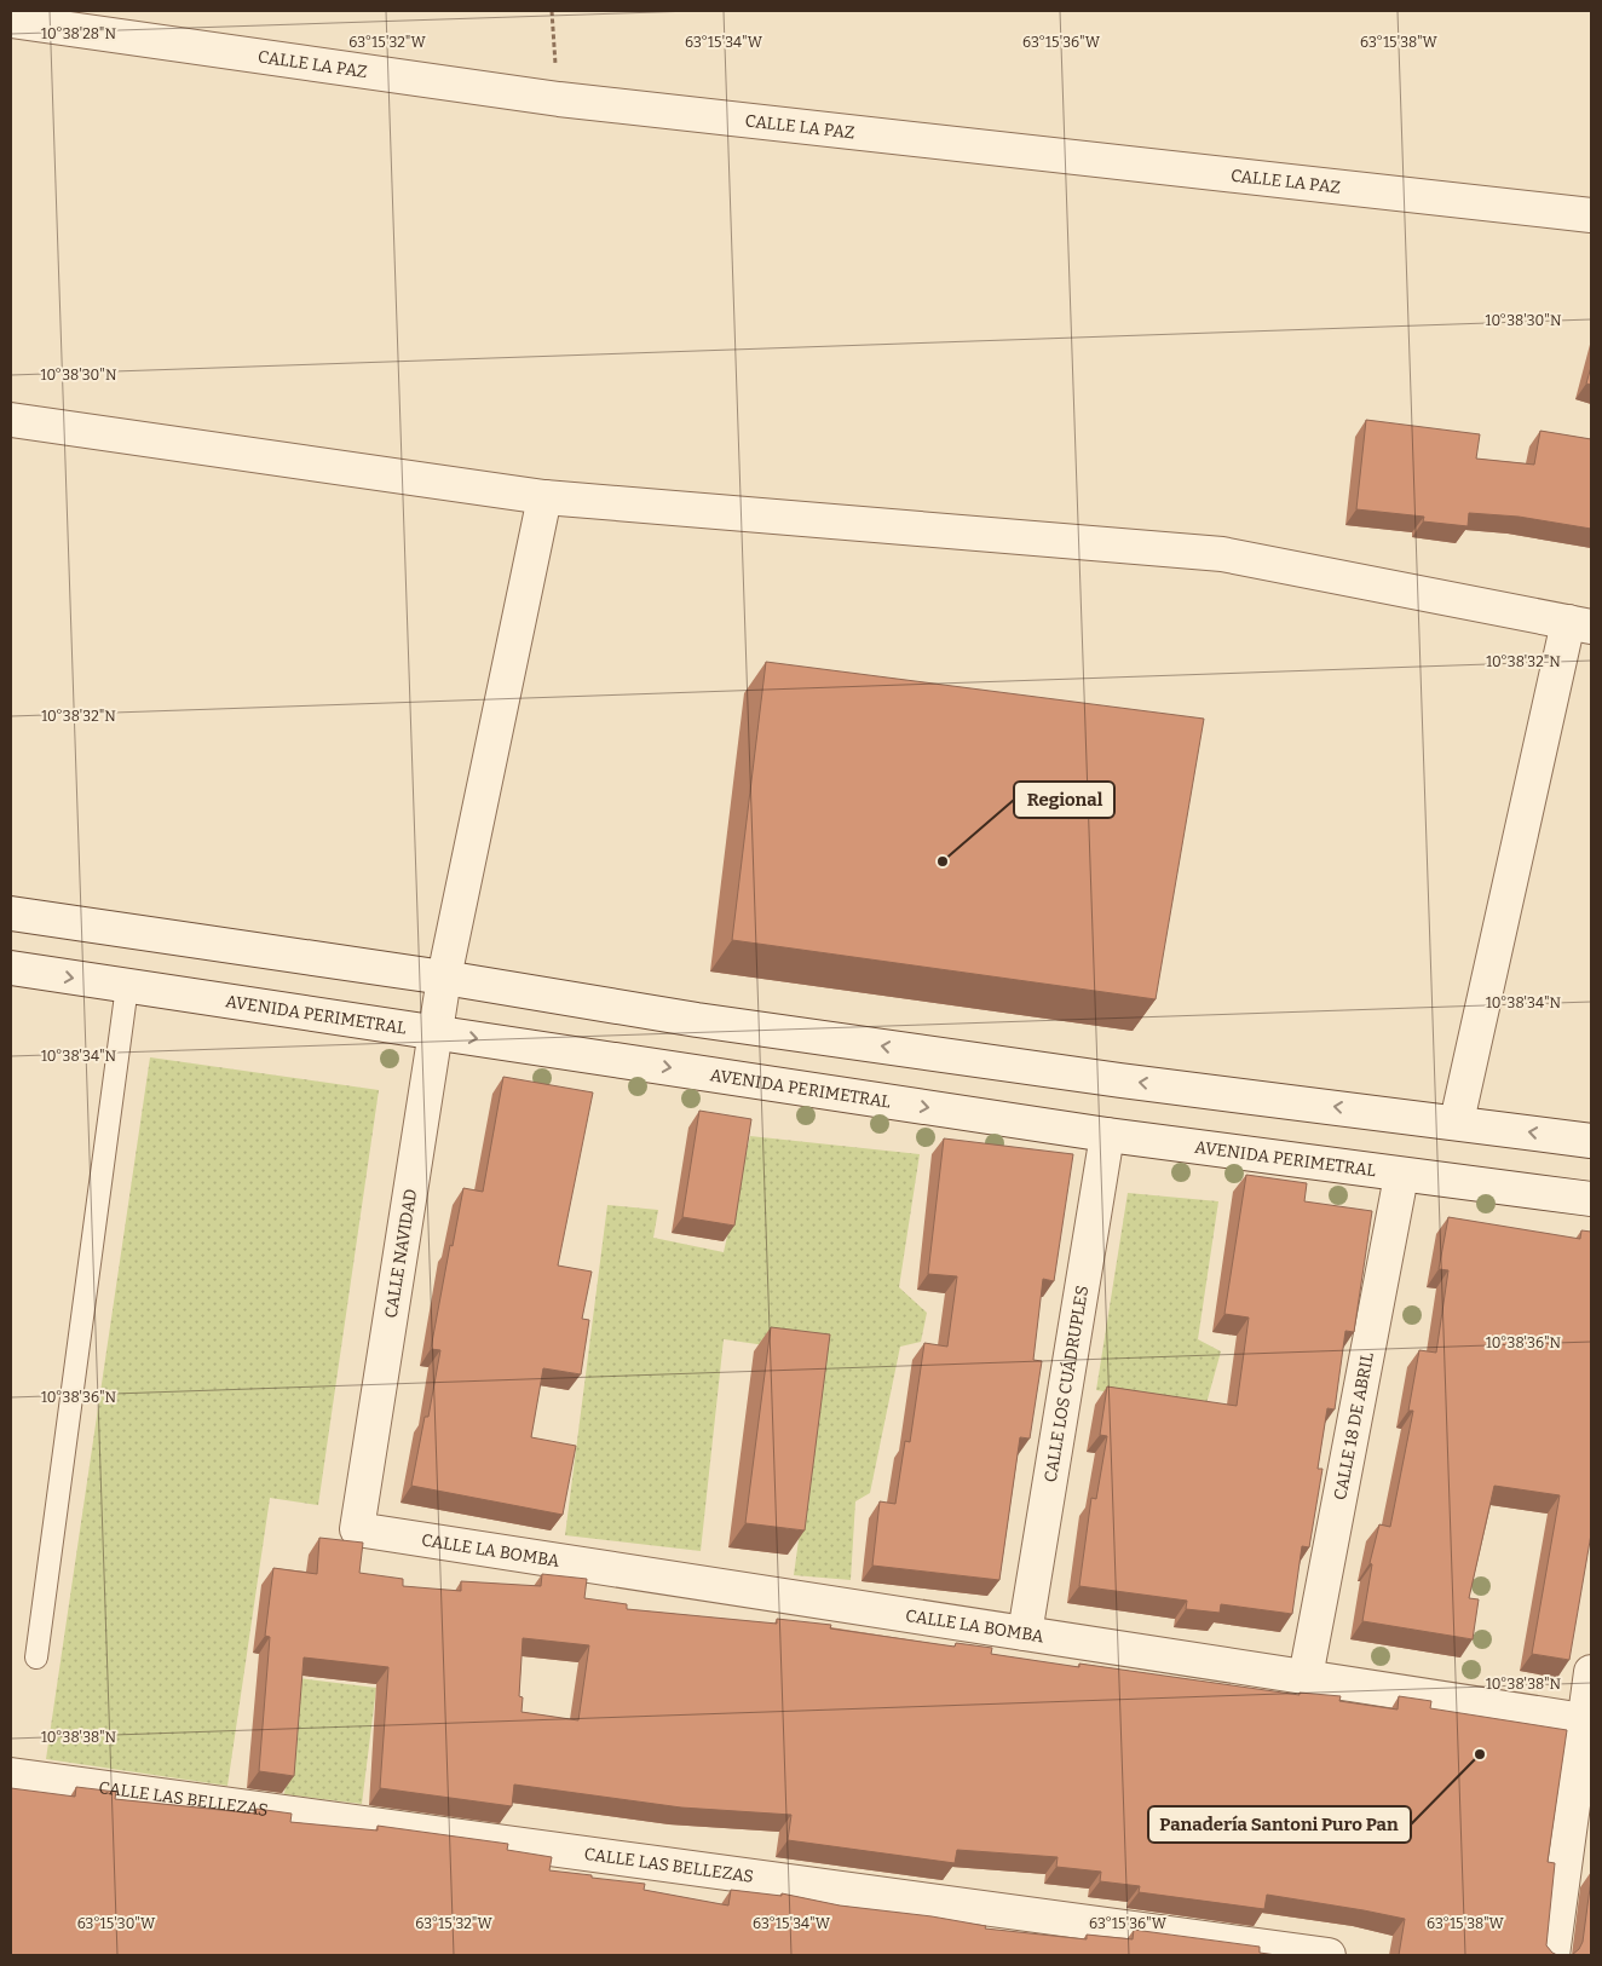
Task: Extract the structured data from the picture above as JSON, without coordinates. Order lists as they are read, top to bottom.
{
  "streets": {
    "street": [
      "CALLE LA PAZ",
      "AVENIDA PERIMETRAL",
      "CALLE NAVIDAD",
      "CALLE LOS CUÁDRUPLES",
      "CALLE 18 DE ABRIL",
      "CALLE LA BOMBA",
      "CALLE LAS BELLEZAS"
    ]
  },
  "crossings": [
    ["AVENIDA PERIMETRAL", "CALLE NAVIDAD"],
    ["AVENIDA PERIMETRAL", "CALLE LOS CUÁDRUPLES"],
    ["AVENIDA PERIMETRAL", "CALLE 18 DE ABRIL"],
    ["CALLE NAVIDAD", "CALLE LA BOMBA"],
    ["CALLE LOS CUÁDRUPLES", "CALLE LA BOMBA"],
    ["CALLE 18 DE ABRIL", "CALLE LA BOMBA"]
  ],
  "places": ["Regional", "Panadería Santoni Puro Pan"],
  "coordinates": [
    "10°38'28\"N",
    "63°15'32\"W",
    "63°15'34\"W",
    "63°15'36\"W",
    "63°15'38\"W",
    "10°38'30\"N",
    "10°38'32\"N",
    "10°38'34\"N",
    "10°38'36\"N",
    "10°38'38\"N",
    "63°15'30\"W"
  ]
}
